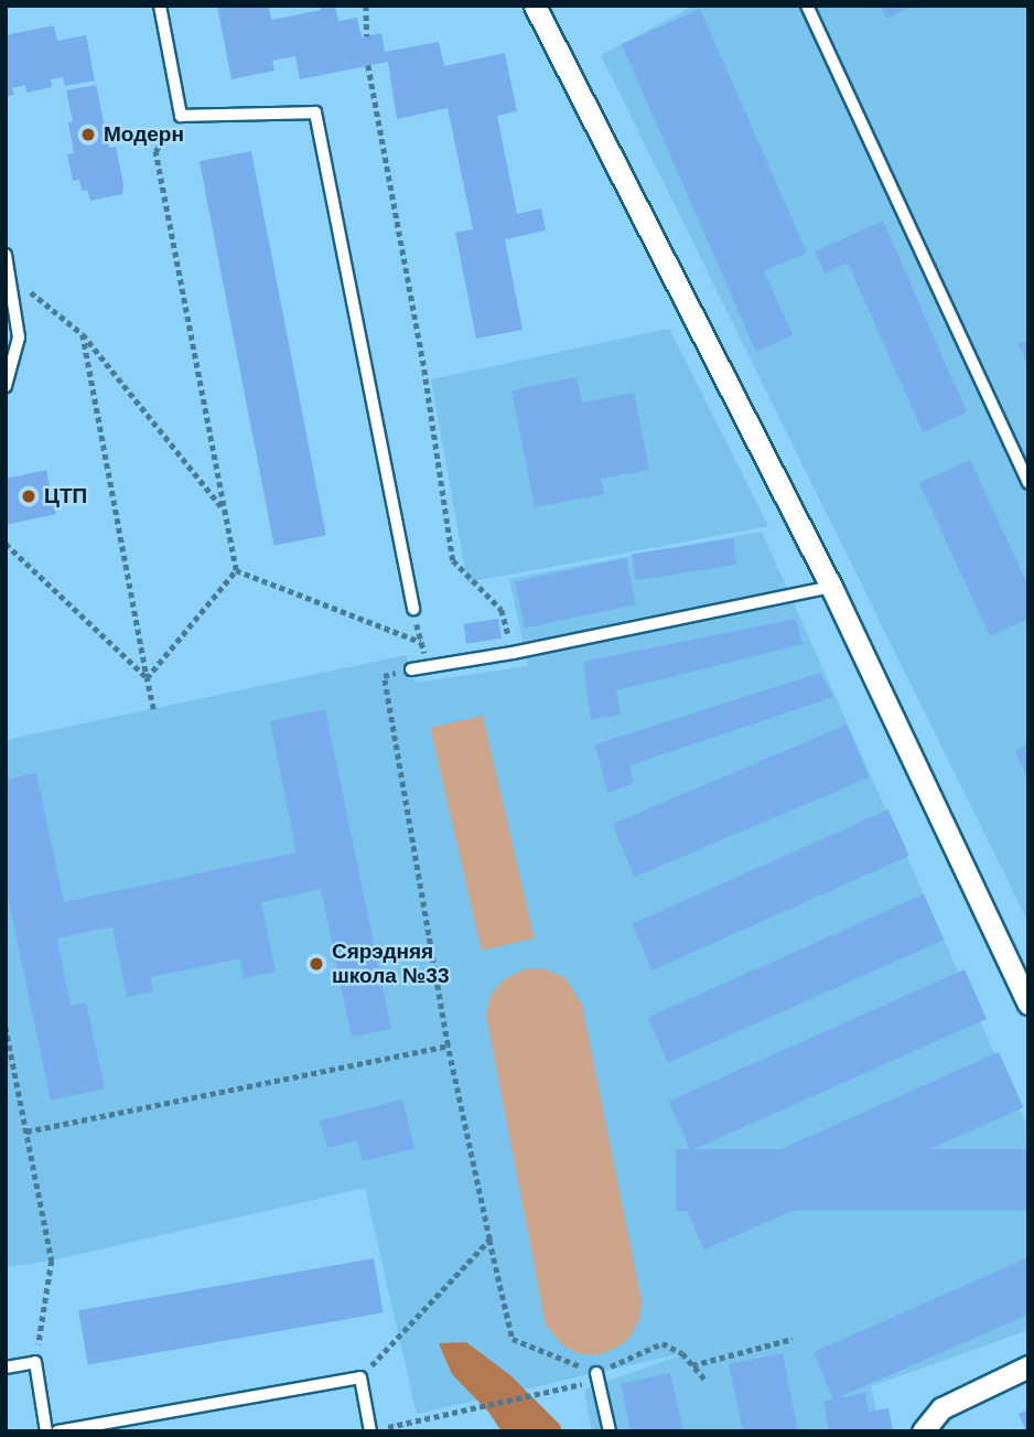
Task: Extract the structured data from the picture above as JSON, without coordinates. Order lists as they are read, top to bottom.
{
  "places": ["Модерн", "ЦТП", "Сярэдняя школа №33"]
}
